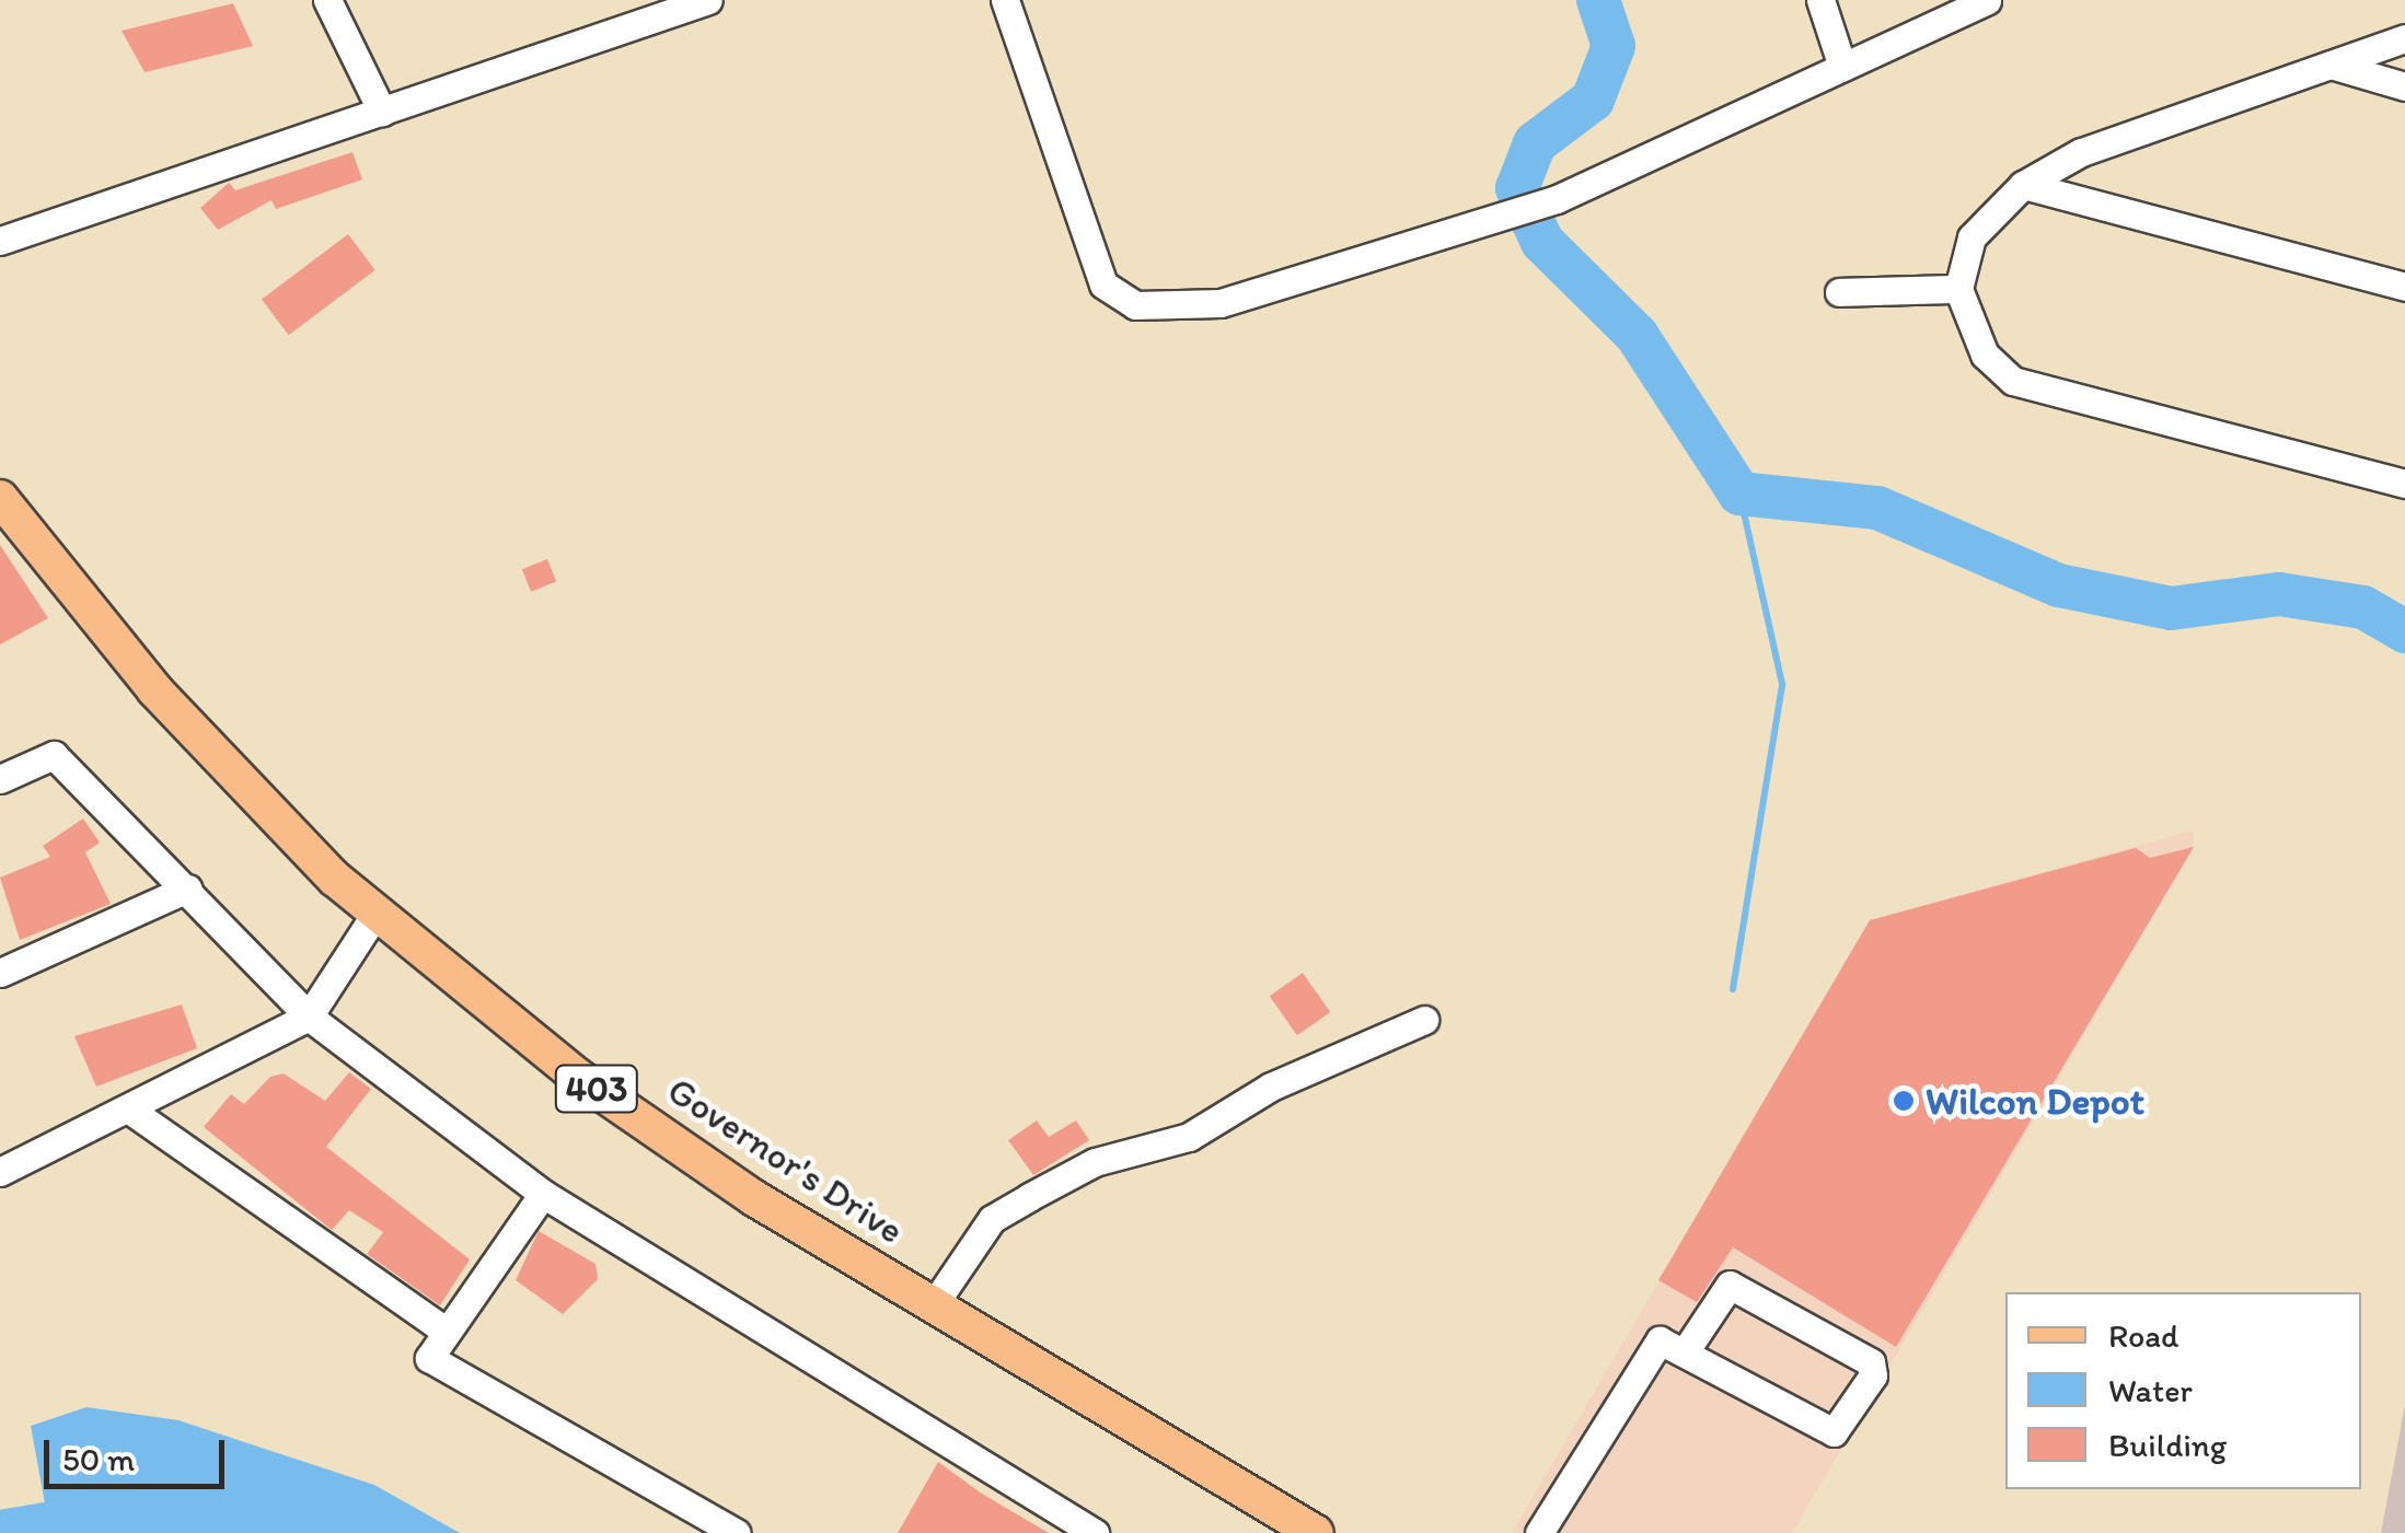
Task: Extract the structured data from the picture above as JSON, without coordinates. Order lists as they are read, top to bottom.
{
  "streets": {
    "main road": ["403", "Governor's Drive"]
  },
  "places": ["Wilcon Depot"],
  "legend": ["Road", "Water", "Building"],
  "scale_bar": "50 m"
}
